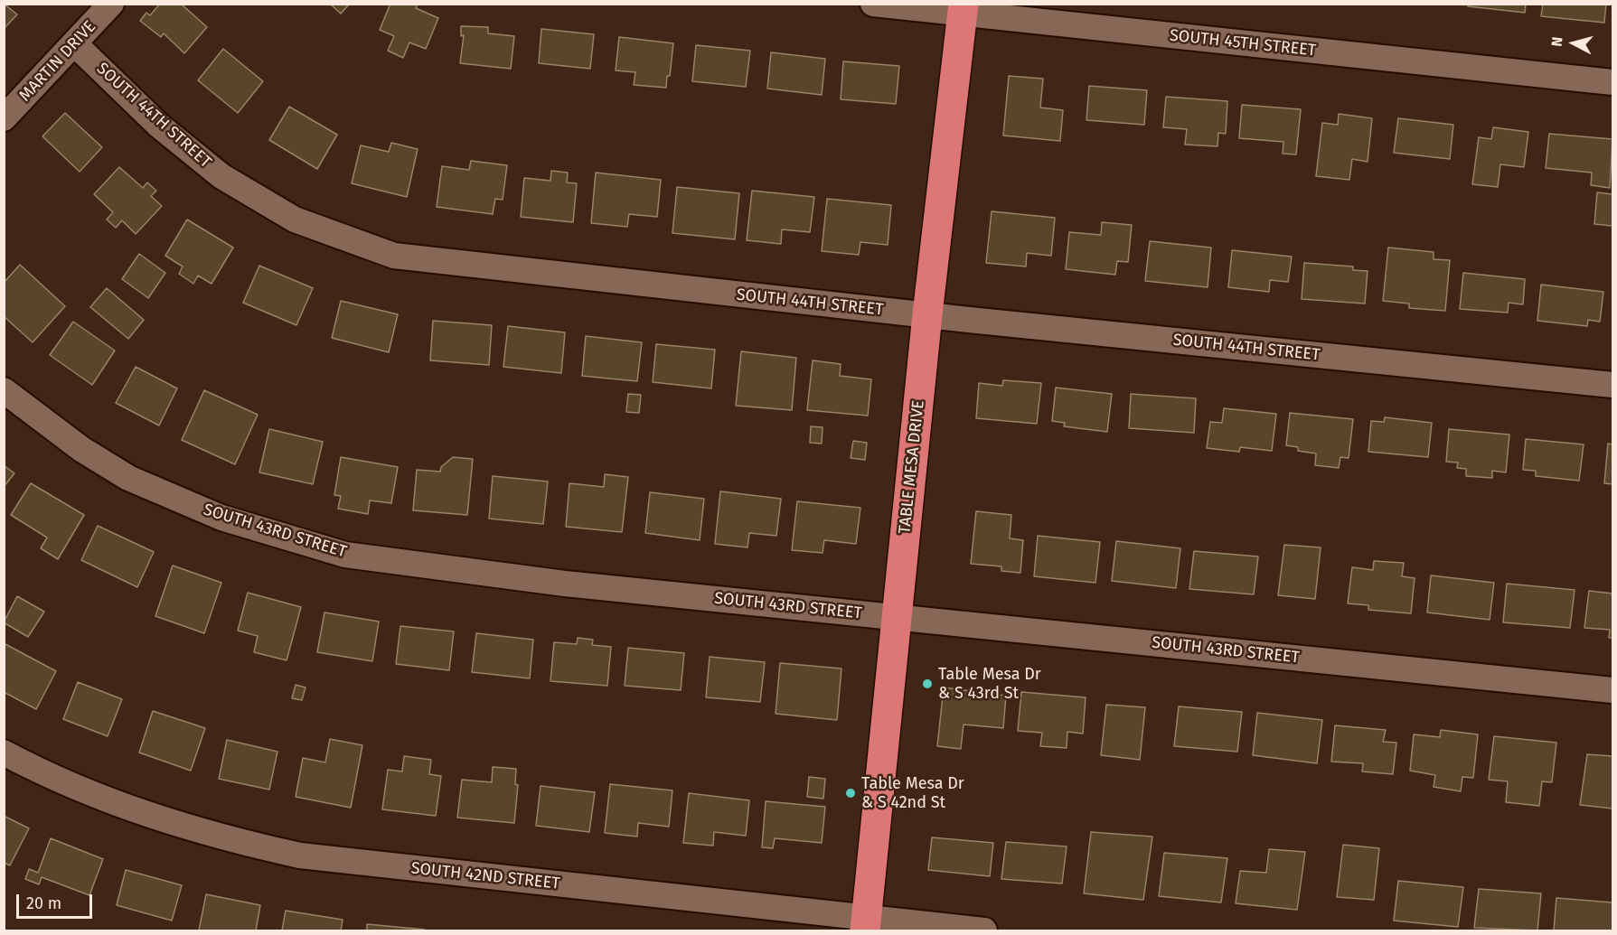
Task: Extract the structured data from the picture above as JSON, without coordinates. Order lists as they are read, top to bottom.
{
  "streets": {
    "highway": ["TABLE MESA DRIVE"],
    "street": [
      "SOUTH 45TH STREET",
      "MARTIN DRIVE",
      "SOUTH 44TH STREET",
      "SOUTH 43RD STREET",
      "SOUTH 42ND STREET"
    ]
  },
  "crossings": [
    ["SOUTH 45TH STREET", "TABLE MESA DRIVE"],
    ["MARTIN DRIVE", "SOUTH 44TH STREET"],
    ["SOUTH 44TH STREET", "TABLE MESA DRIVE"],
    ["TABLE MESA DRIVE", "SOUTH 43RD STREET"],
    ["TABLE MESA DRIVE", "SOUTH 42ND STREET"]
  ],
  "places": ["Table Mesa Dr & S 43rd St", "Table Mesa Dr & S 42nd St"],
  "scale_bar": "20 m",
  "north": "left"
}
